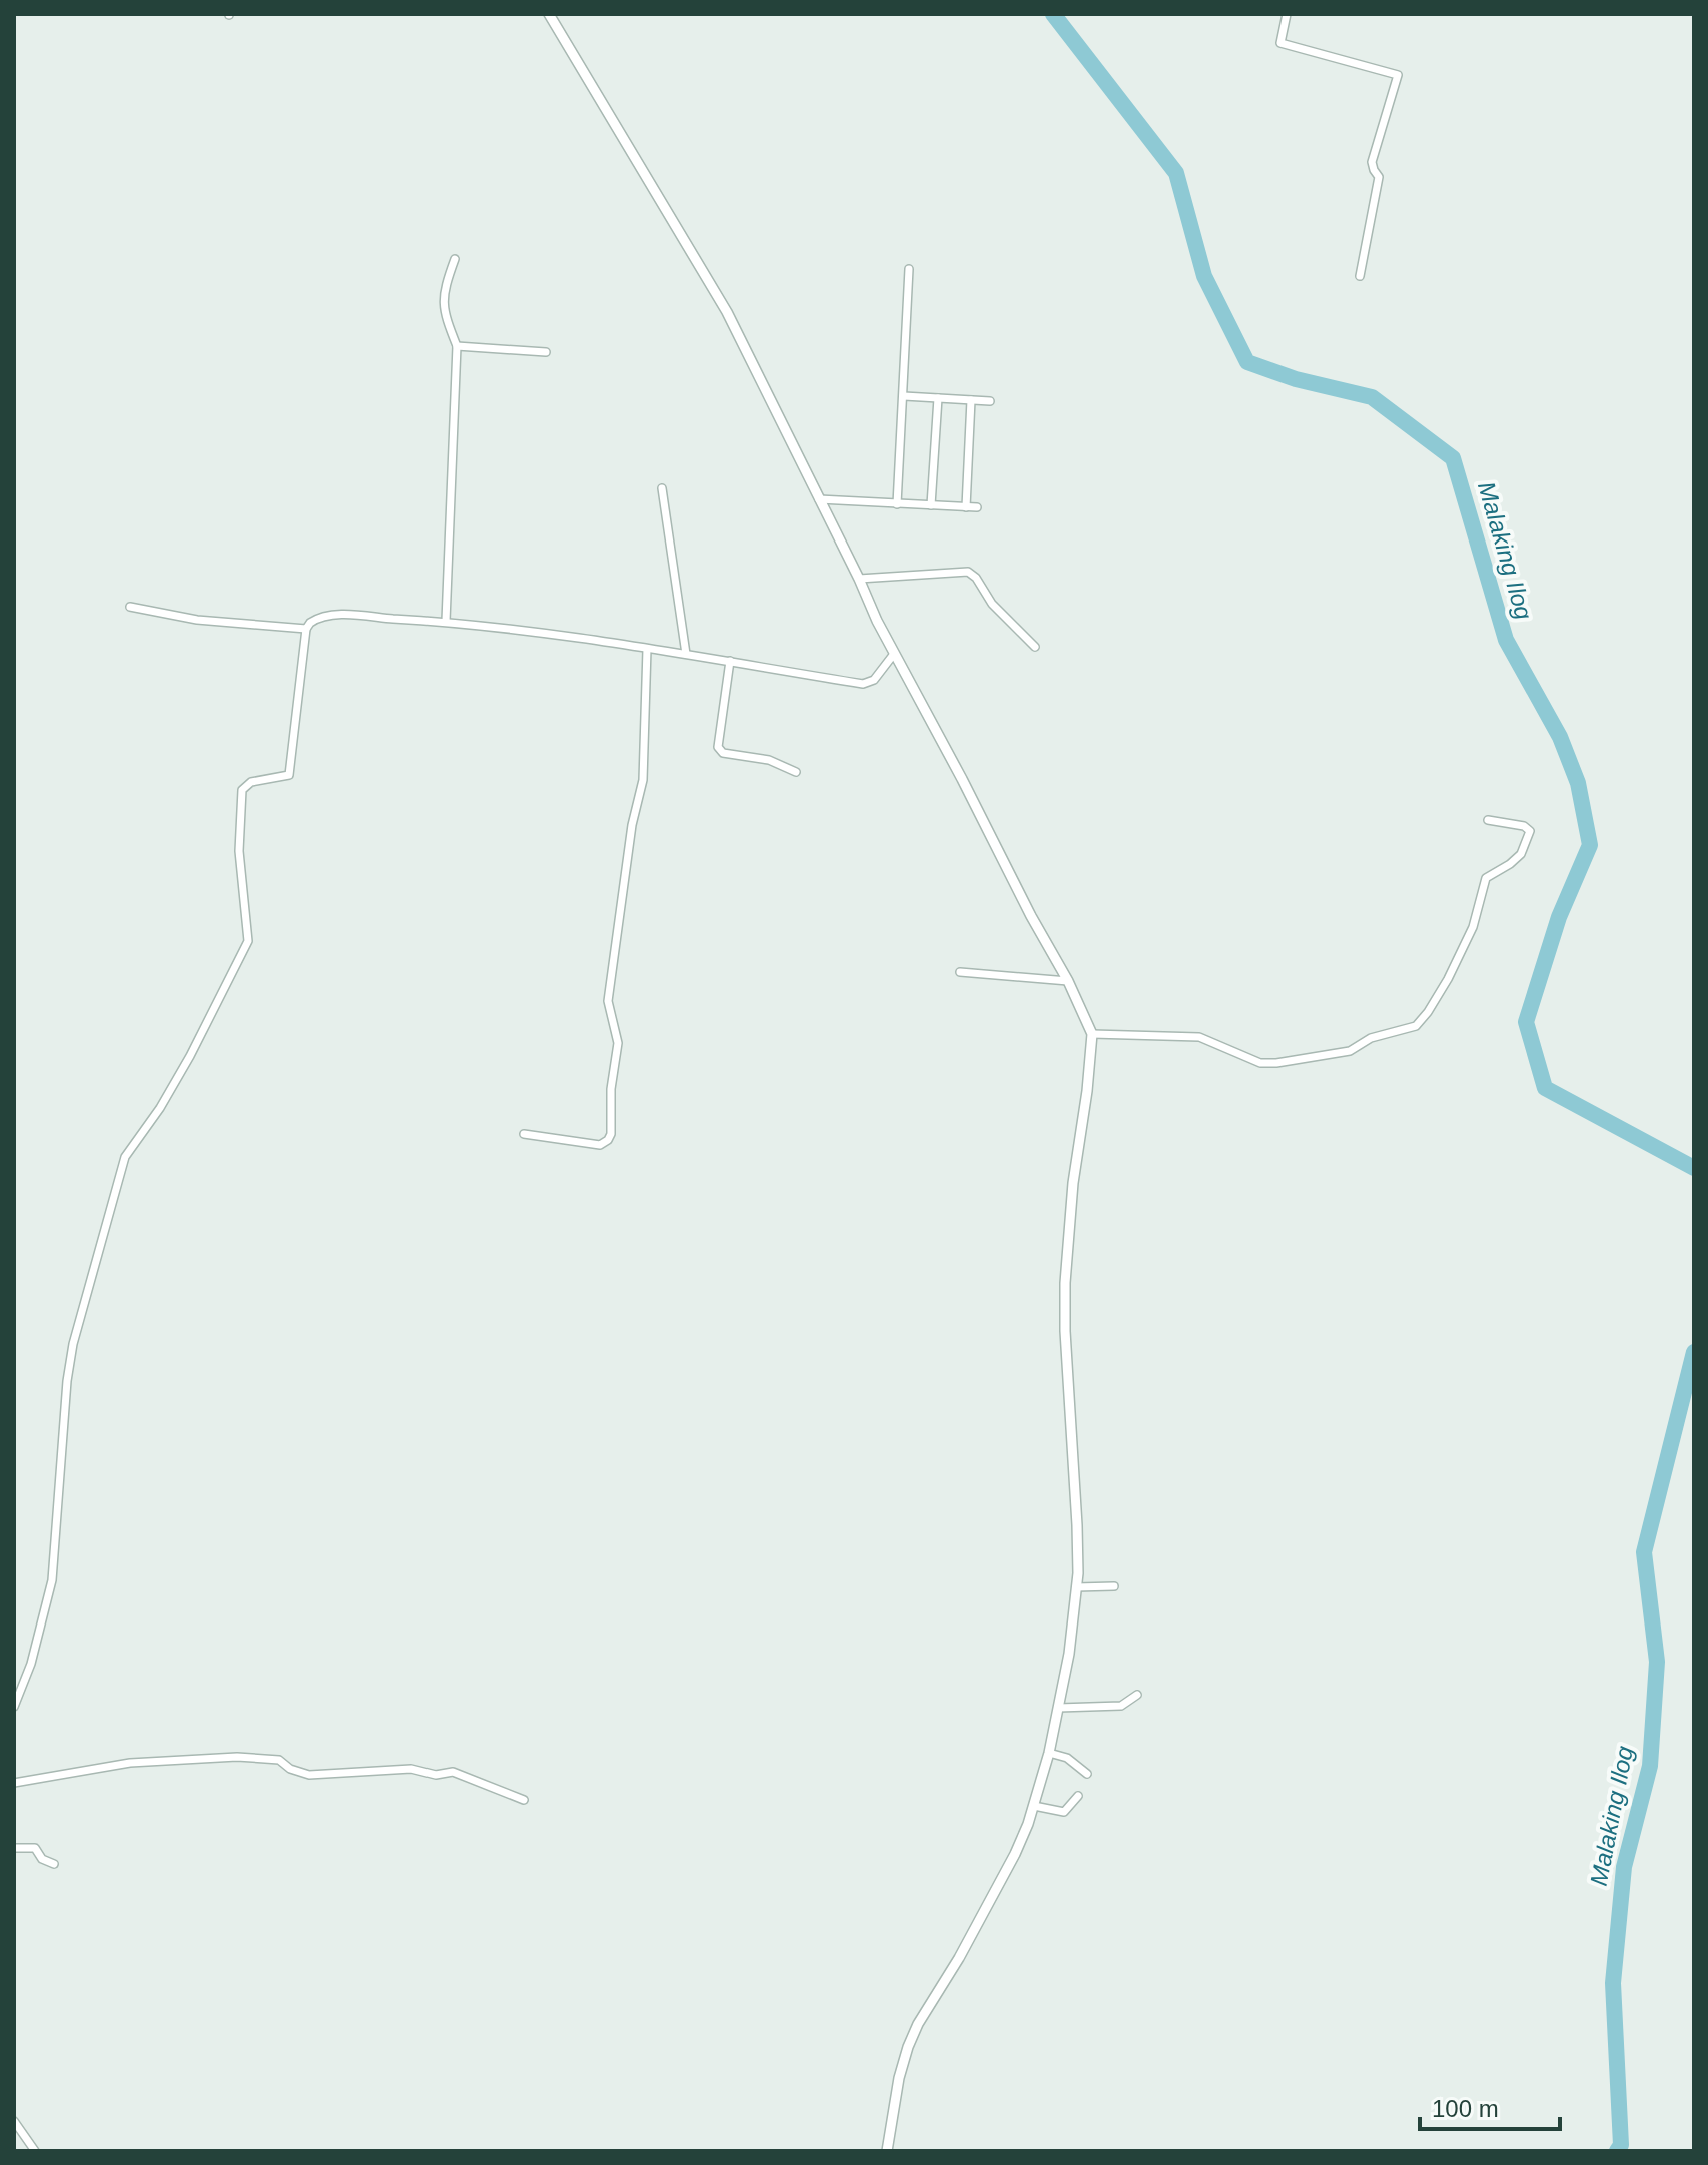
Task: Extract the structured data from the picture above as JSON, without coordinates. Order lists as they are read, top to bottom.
{
  "water": ["Malaking Ilog"],
  "scale_bar": "100 m"
}
